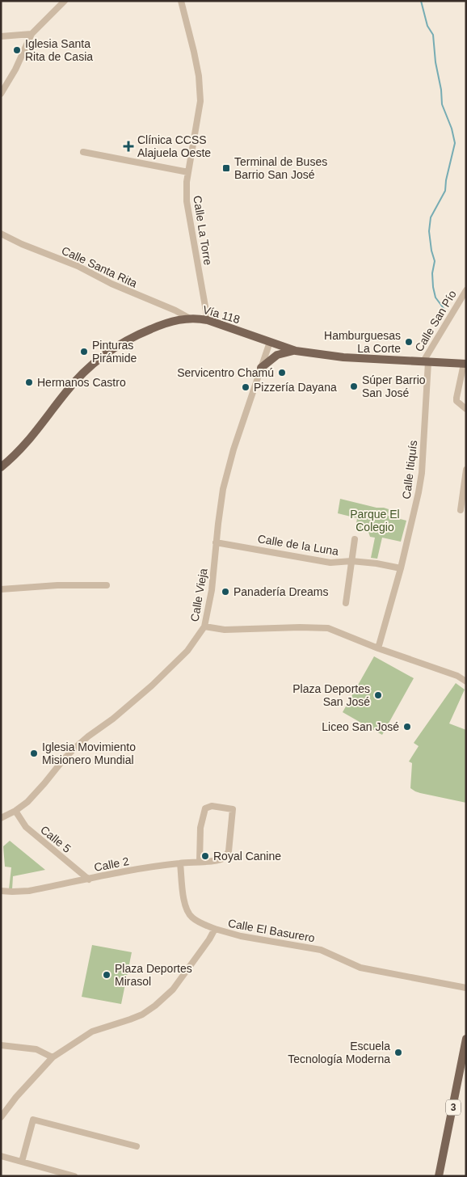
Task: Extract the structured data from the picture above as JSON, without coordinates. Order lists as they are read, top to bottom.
{
  "streets": {
    "main road": ["Vía 118", "3"],
    "street": [
      "Calle La Torre",
      "Calle Santa Rita",
      "Calle San Pío",
      "Calle Itiquís",
      "Calle de la Luna",
      "Calle Vieja",
      "Calle 5",
      "Calle 2",
      "Calle El Basurero"
    ]
  },
  "crossings": [
    ["Calle La Torre", "Vía 118"],
    ["Calle Santa Rita", "Vía 118"],
    ["Vía 118", "Calle San Pío"],
    ["Vía 118", "Calle Itiquís"],
    ["Vía 118", "Calle Vieja"],
    ["Calle San Pío", "Calle Itiquís"],
    ["Calle Itiquís", "Calle de la Luna"],
    ["Calle de la Luna", "Calle Vieja"],
    ["Calle Vieja", "Calle 5"],
    ["Calle 5", "Calle 2"]
  ],
  "parks": ["Parque El Colegio"],
  "places": {
    "other": [
      "Iglesia Santa Rita de Casia",
      "Hamburguesas La Corte",
      "Pinturas Pirámide",
      "Servicentro Chamú",
      "Hermanos Castro",
      "Súper Barrio San José",
      "Pizzería Dayana",
      "Panadería Dreams",
      "Plaza Deportes San José",
      "Liceo San José",
      "Iglesia Movimiento Misionero Mundial",
      "Royal Canine",
      "Plaza Deportes Mirasol",
      "Escuela Tecnología Moderna"
    ],
    "health": ["Clínica CCSS Alajuela Oeste"],
    "transit": ["Terminal de Buses Barrio San José"]
  }
}
